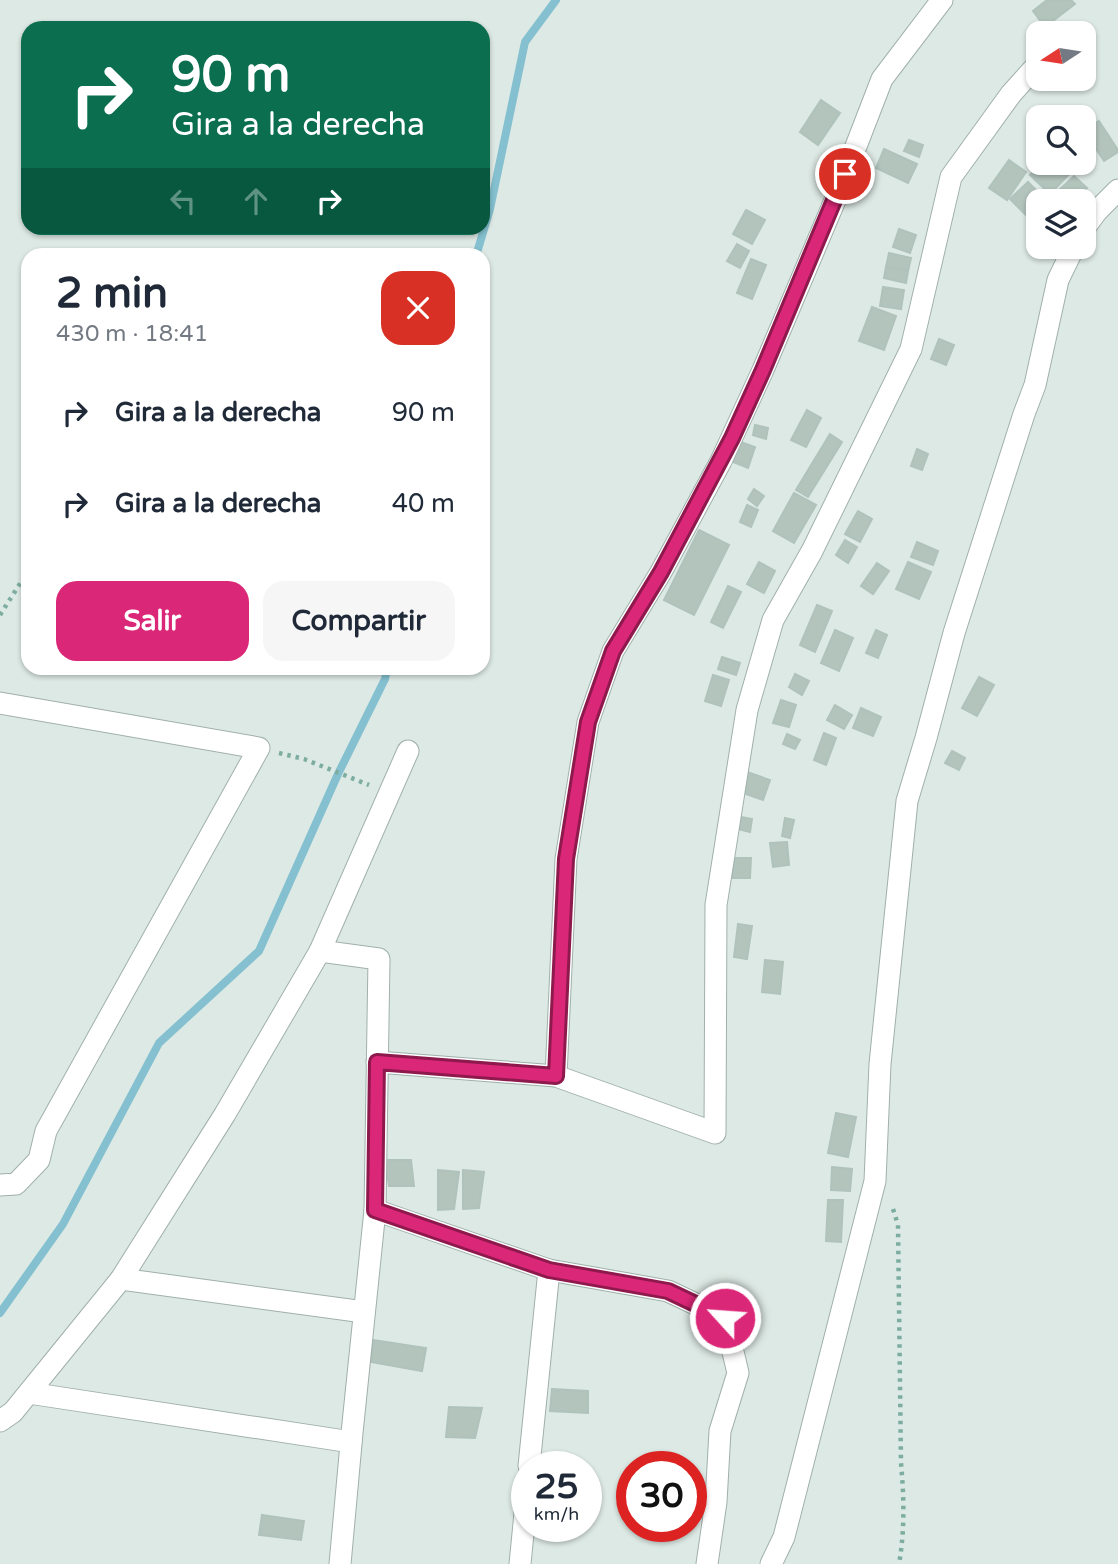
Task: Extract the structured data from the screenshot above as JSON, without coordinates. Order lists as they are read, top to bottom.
{
  "north": "left",
  "page": {
    "turn": ["90 m", "Gira a la derecha"],
    "heading": ["2 min", "430 m · 18:41"],
    "list": [
      {
        "name": "Gira a la derecha",
        "value": "90 m"
      },
      {
        "name": "Gira a la derecha",
        "value": "40 m"
      }
    ],
    "buttons": ["Salir", "Compartir"],
    "speed": "25 km/h",
    "limit": "30"
  }
}
